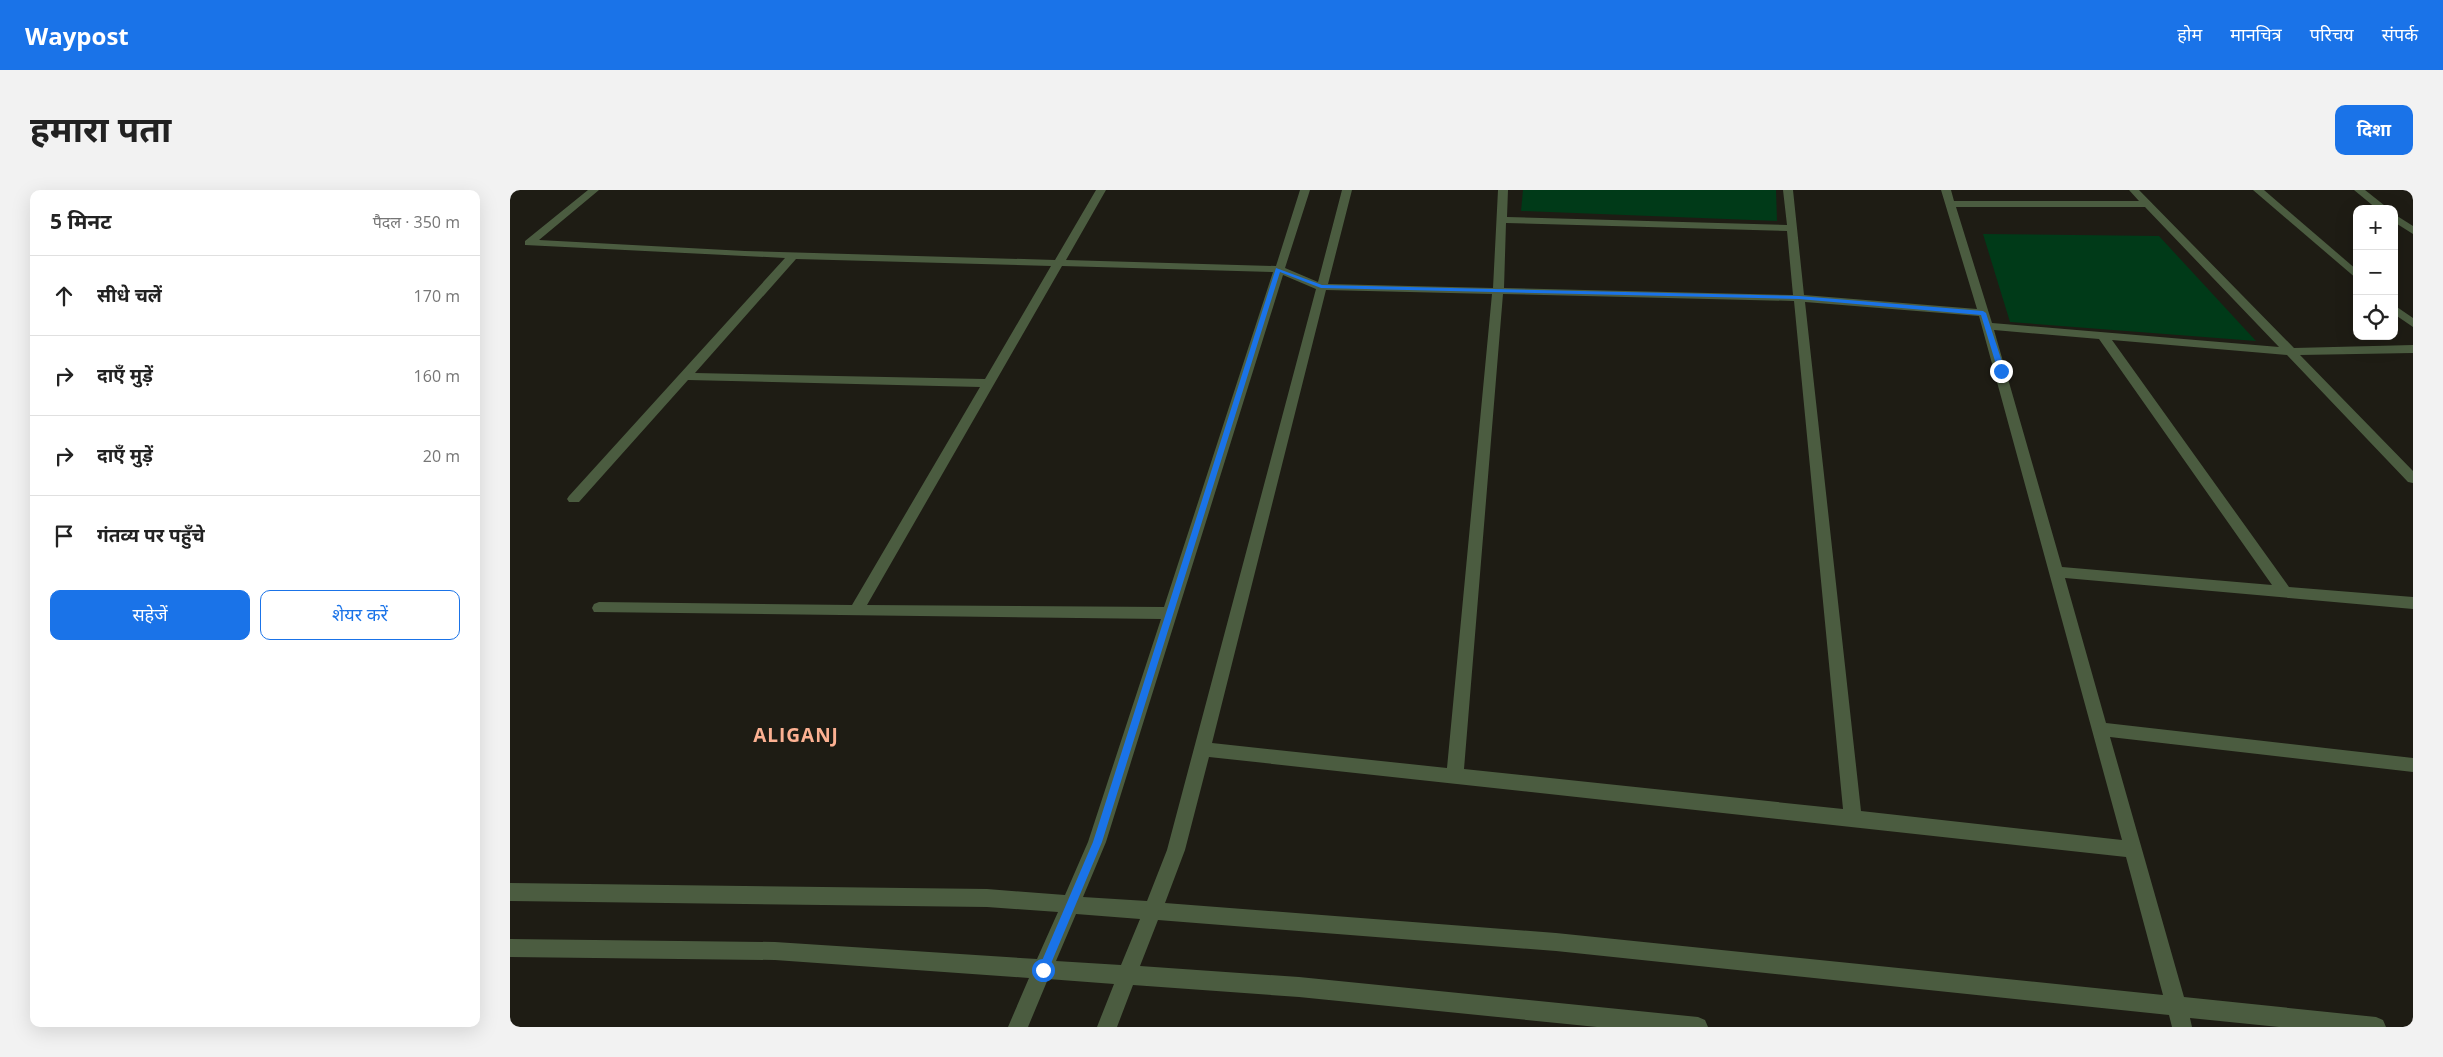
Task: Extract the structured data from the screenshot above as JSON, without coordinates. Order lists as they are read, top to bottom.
{
  "districts": ["ALIGANJ"],
  "page": {
    "header": "Waypost",
    "nav": [
      "होम",
      "मानचित्र",
      "परिचय",
      "संपर्क"
    ],
    "title": "हमारा पता",
    "buttons": [
      "दिशा",
      ["सहेजें", "शेयर करें"]
    ],
    "heading": ["5 मिनट", "पैदल · 350 m"],
    "map_buttons": ["+", "−"],
    "list": [
      ["सीधे चलें", "170 m"],
      ["दाएँ मुड़ें", "160 m"],
      ["दाएँ मुड़ें", "20 m"],
      "गंतव्य पर पहुँचे"
    ]
  }
}
